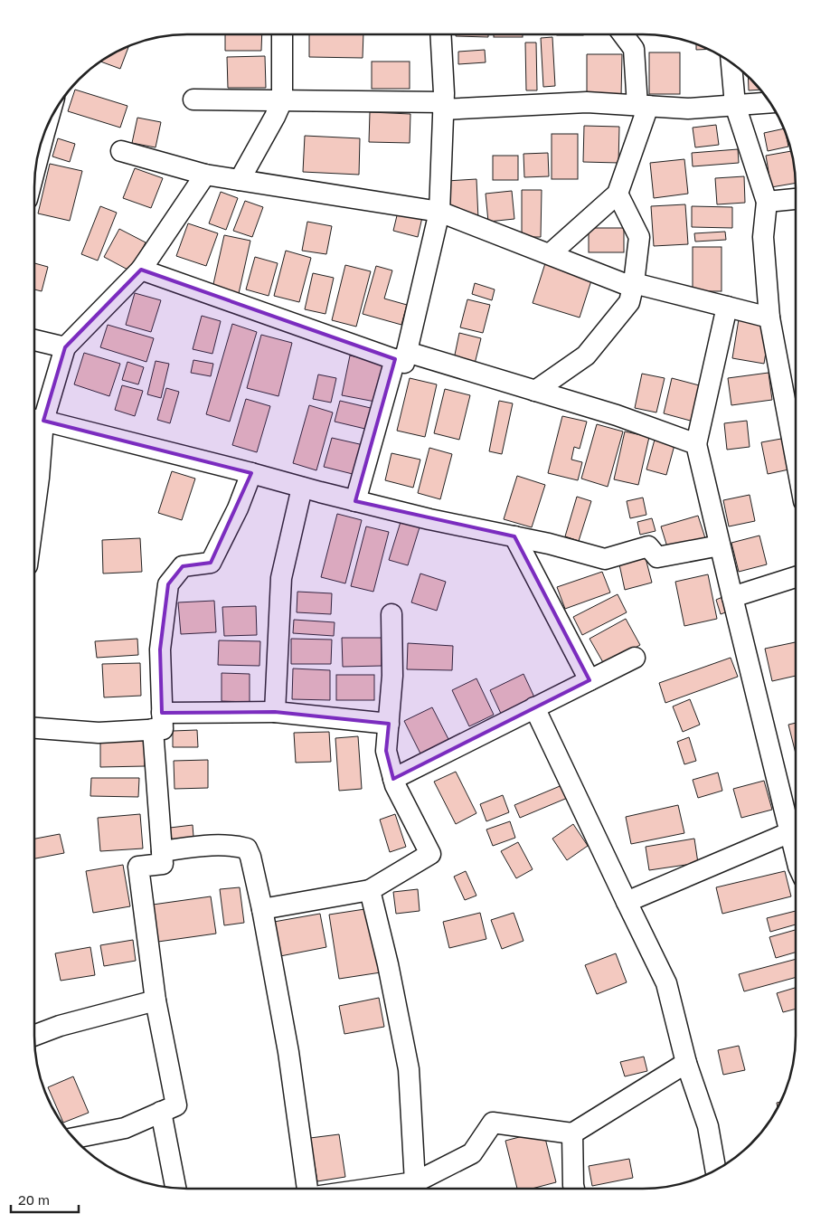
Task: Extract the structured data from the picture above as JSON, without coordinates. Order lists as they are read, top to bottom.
{
  "scale_bar": "20 m"
}
